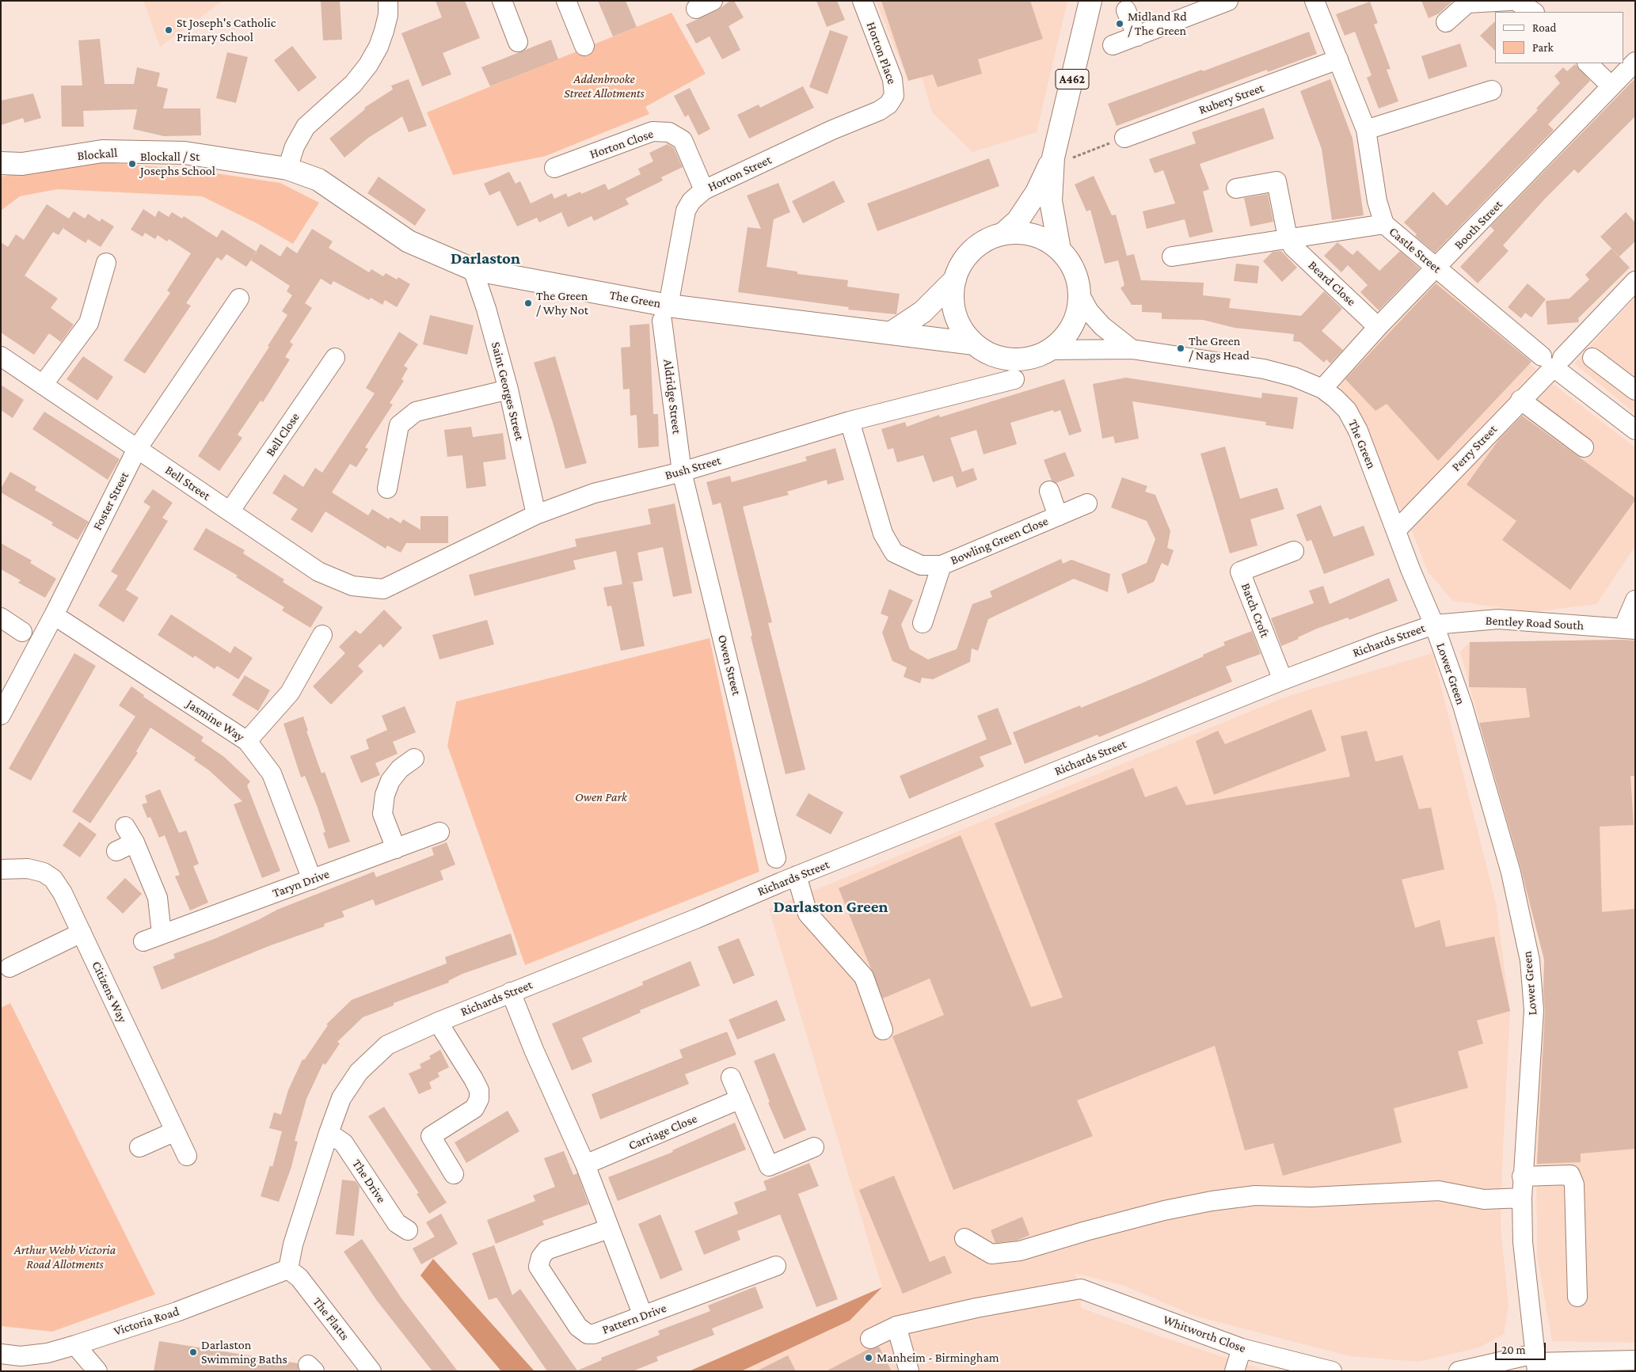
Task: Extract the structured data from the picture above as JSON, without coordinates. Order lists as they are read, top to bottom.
{
  "streets": {
    "main road": ["A462", "Blockall", "The Green"],
    "street": [
      "Horton Place",
      "Rubery Street",
      "Horton Close",
      "Horton Street",
      "Booth Street",
      "Castle Street",
      "Beard Close",
      "Saint Georges Street",
      "Aldridge Street",
      "Bell Close",
      "Perry Street",
      "Bush Street",
      "Bell Street",
      "Foster Street",
      "Bowling Green Close",
      "Batch Croft",
      "Bentley Road South",
      "Richards Street",
      "Owen Street",
      "Lower Green",
      "Jasmine Way",
      "Taryn Drive",
      "Citizens Way",
      "Carriage Close",
      "The Drive",
      "The Flatts",
      "Pattern Drive",
      "Victoria Road",
      "Whitworth Close"
    ]
  },
  "crossings": [
    ["Horton Place", "Horton Street"],
    ["A462", "The Green"],
    ["Rubery Street", "Castle Street"],
    ["Horton Close", "Horton Street"],
    ["Blockall", "The Green"],
    ["Horton Street", "The Green"],
    ["Horton Street", "Aldridge Street"],
    ["Booth Street", "Castle Street"],
    ["Booth Street", "Beard Close"],
    ["Booth Street", "The Green"],
    ["Castle Street", "Perry Street"],
    ["The Green", "Saint Georges Street"],
    ["The Green", "Aldridge Street"],
    ["The Green", "Perry Street"],
    ["The Green", "Bentley Road South"],
    ["The Green", "Richards Street"],
    ["The Green", "Lower Green"],
    ["Saint Georges Street", "Bush Street"],
    ["Aldridge Street", "Bush Street"],
    ["Aldridge Street", "Owen Street"],
    ["Bell Close", "Bell Street"],
    ["Bush Street", "Bell Street"],
    ["Bush Street", "Bowling Green Close"],
    ["Bush Street", "Owen Street"],
    ["Bell Street", "Foster Street"],
    ["Foster Street", "Jasmine Way"],
    ["Batch Croft", "Richards Street"],
    ["Bentley Road South", "Richards Street"],
    ["Bentley Road South", "Lower Green"],
    ["Richards Street", "Lower Green"],
    ["Richards Street", "The Drive"],
    ["Richards Street", "The Flatts"],
    ["Richards Street", "Victoria Road"],
    ["Jasmine Way", "Taryn Drive"],
    ["The Flatts", "Victoria Road"]
  ],
  "districts": ["Darlaston", "Darlaston Green"],
  "parks": ["Addenbrooke Street Allotments", "Owen Park", "Arthur Webb Victoria Road Allotments"],
  "places": [
    "Midland Rd / The Green",
    "St Joseph's Catholic Primary School",
    "Blockall / St Josephs School",
    "The Green / Why Not",
    "The Green / Nags Head",
    "Darlaston Swimming Baths",
    "Manheim - Birmingham"
  ],
  "legend": ["Road", "Park"],
  "scale_bar": "20 m"
}
